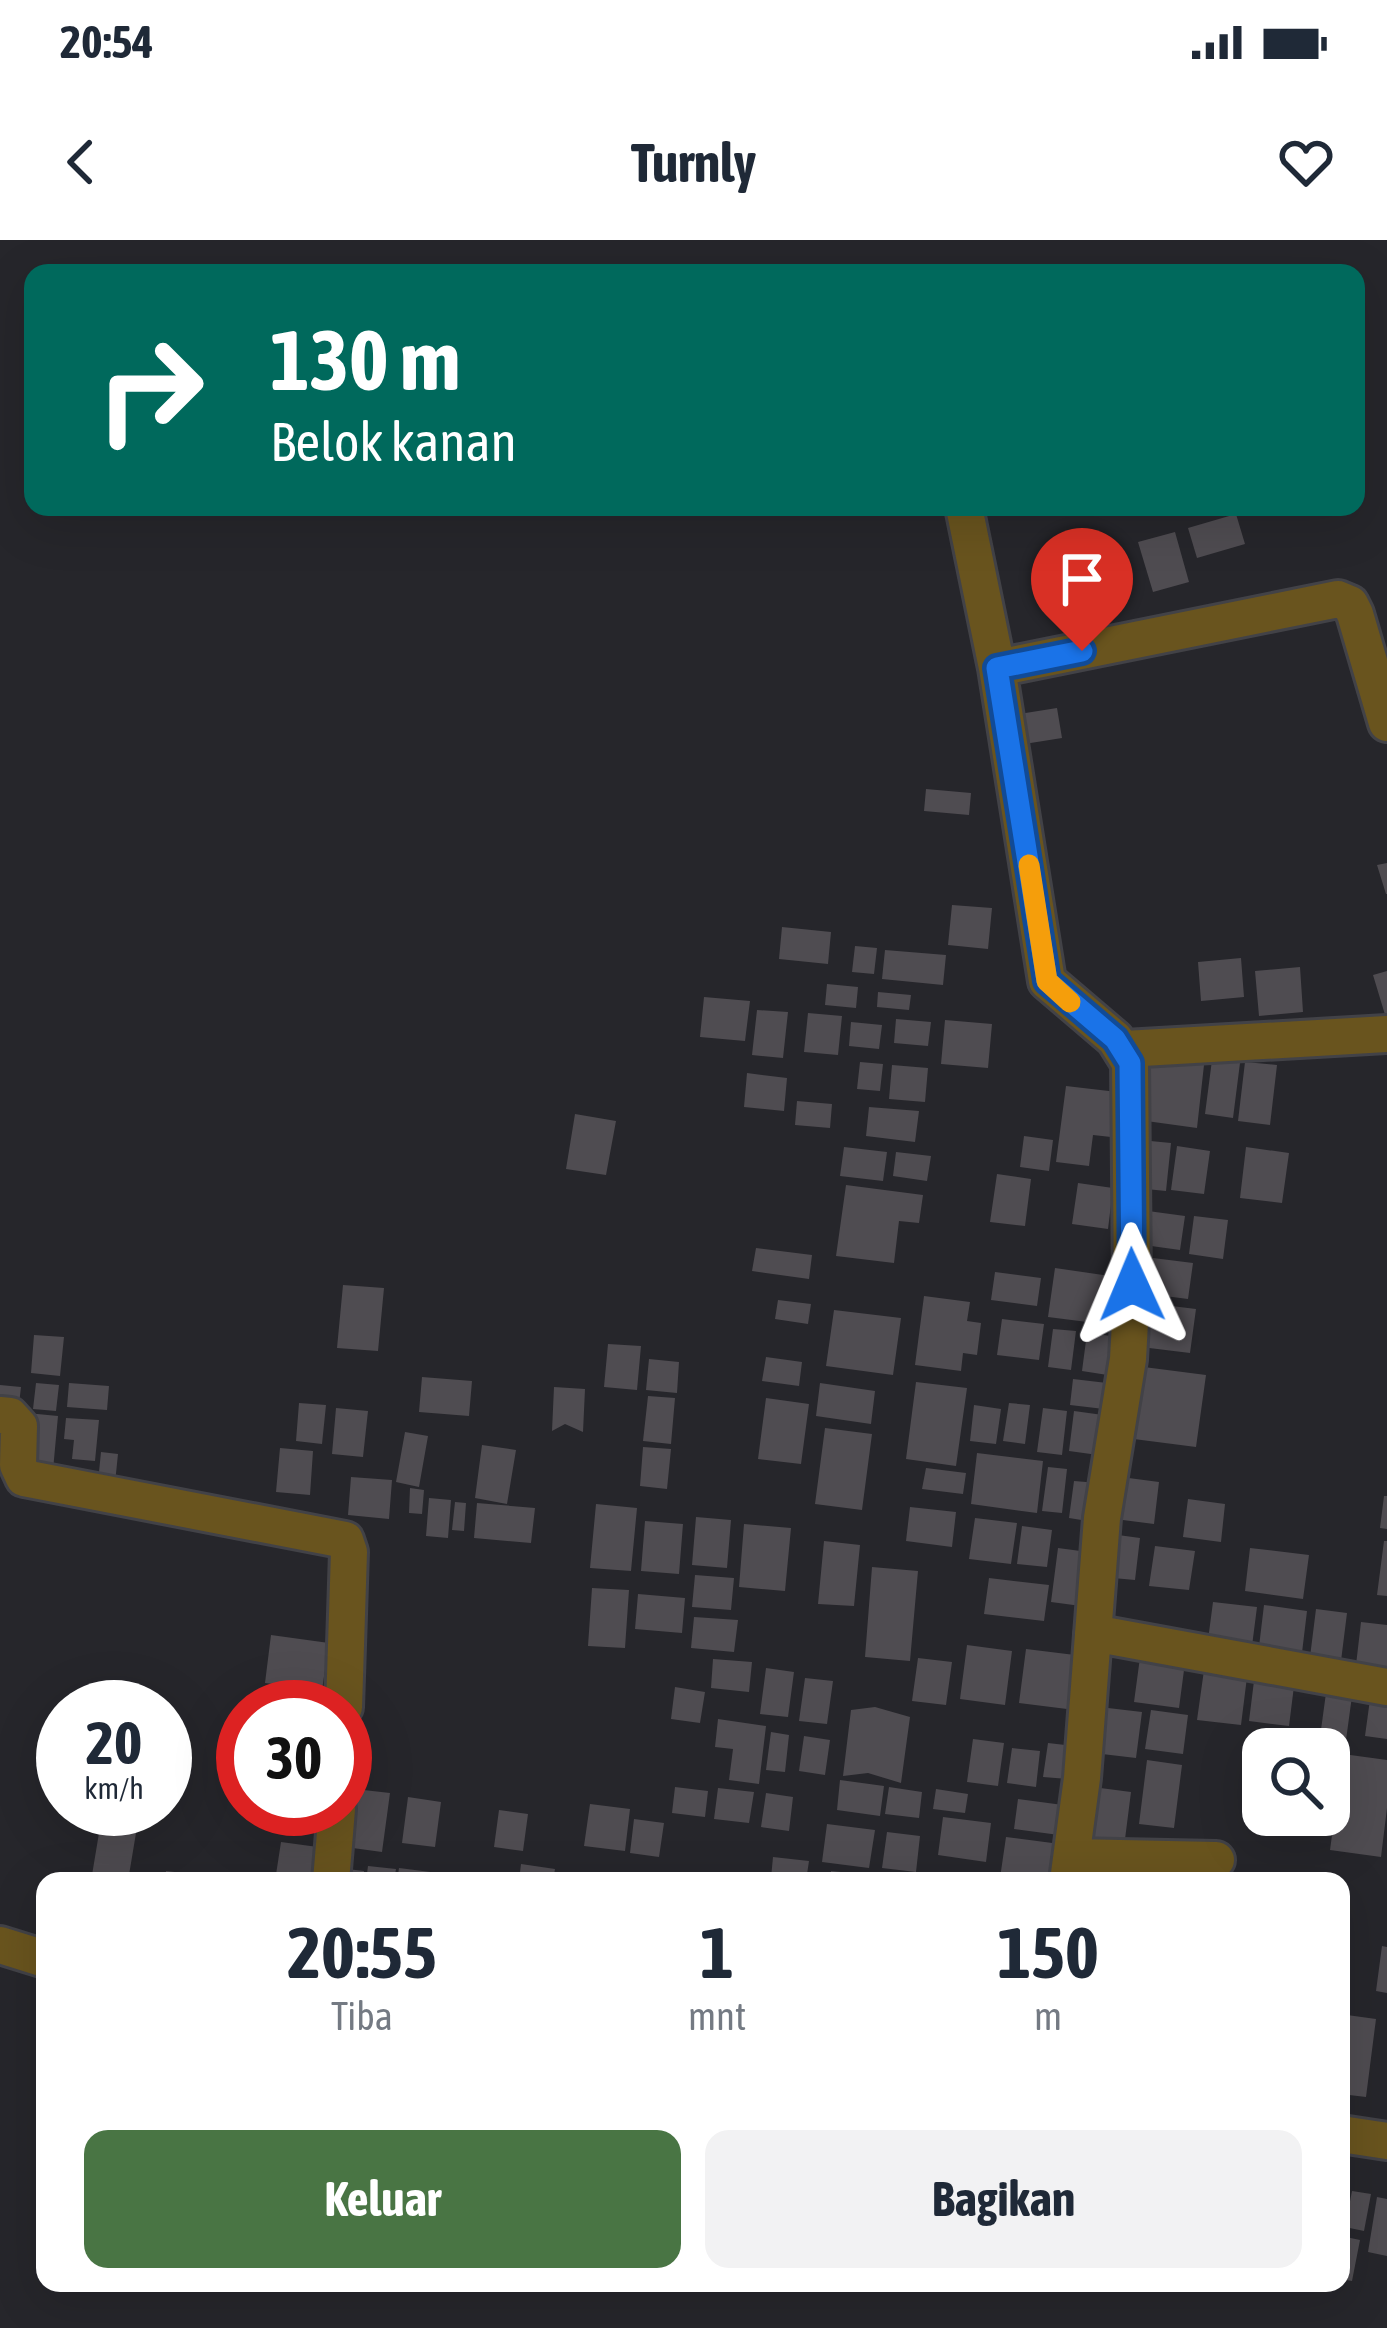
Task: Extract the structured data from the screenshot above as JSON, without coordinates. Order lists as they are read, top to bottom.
{
  "page": {
    "status": "20:54",
    "header": "Turnly",
    "turn": ["130 m", "Belok kanan"],
    "speed": "20 km/h",
    "limit": "30",
    "eta": [
      "20:55",
      "Tiba",
      "1",
      "mnt",
      "150",
      "m"
    ],
    "buttons": ["Keluar", "Bagikan"]
  }
}
